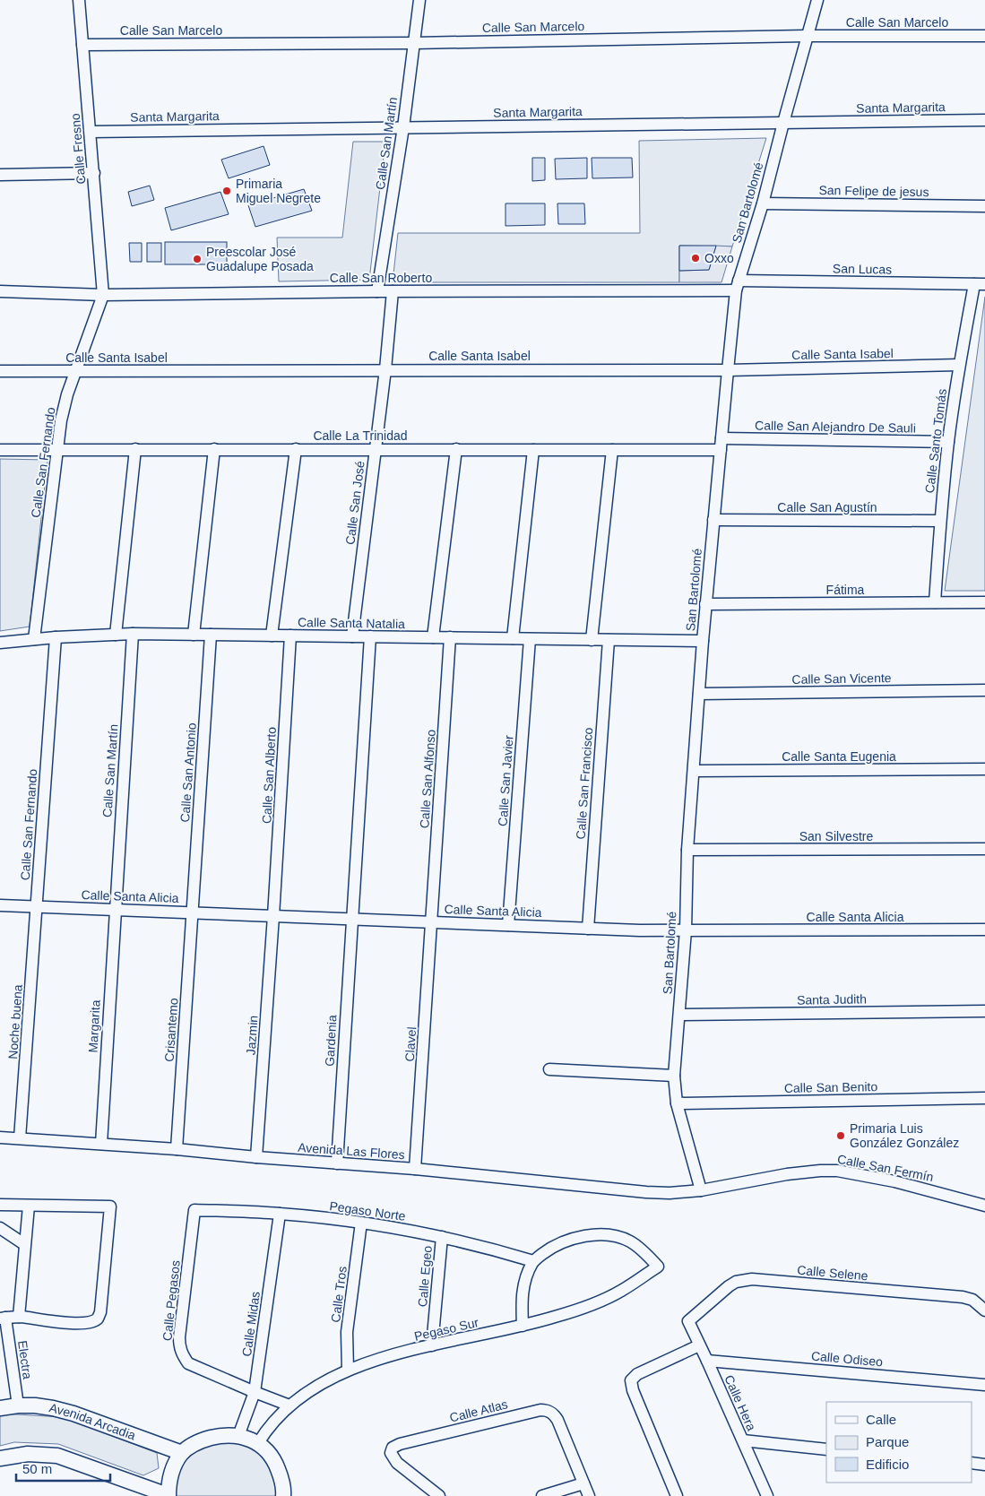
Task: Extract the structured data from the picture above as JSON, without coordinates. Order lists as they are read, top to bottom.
{
  "streets": {
    "street": [
      "Calle San Marcelo",
      "Santa Margarita",
      "Calle San Martín",
      "Calle Fresno",
      "San Felipe de jesus",
      "San Bartolomé",
      "San Lucas",
      "Calle San Roberto",
      "Calle Santa Isabel",
      "Calle San Alejandro De Sauli",
      "Calle La Trinidad",
      "Calle Santo Tomás",
      "Calle San Fernando",
      "Calle San José",
      "Calle San Agustín",
      "Fátima",
      "Calle Santa Natalia",
      "Calle San Vicente",
      "Calle Santa Eugenia",
      "Calle San Antonio",
      "Calle San Alberto",
      "Calle San Alfonso",
      "Calle San Javier",
      "Calle San Francisco",
      "San Silvestre",
      "Calle Santa Alicia",
      "Santa Judith",
      "Noche buena",
      "Margarita",
      "Crisantemo",
      "Jazmin",
      "Gardenia",
      "Clavel",
      "Calle San Benito",
      "Avenida Las Flores",
      "Calle San Fermín",
      "Pegaso Norte",
      "Calle Selene",
      "Calle Egeo",
      "Calle Tros",
      "Calle Pegasos",
      "Calle Midas",
      "Pegaso Sur",
      "Calle Odiseo",
      "Electra",
      "Calle Hera",
      "Calle Atlas",
      "Avenida Arcadia"
    ]
  },
  "crossings": [
    ["Calle San Marcelo", "Calle San Martín"],
    ["Calle San Marcelo", "Calle Fresno"],
    ["Calle San Marcelo", "San Bartolomé"],
    ["Santa Margarita", "Calle San Martín"],
    ["Santa Margarita", "Calle Fresno"],
    ["Santa Margarita", "San Bartolomé"],
    ["Calle San Martín", "Calle San Roberto"],
    ["Calle San Martín", "Calle Santa Natalia"],
    ["Calle San Martín", "Calle Santa Alicia"],
    ["Calle San Martín", "Margarita"],
    ["Calle Fresno", "Calle San Roberto"],
    ["Calle Fresno", "Calle San Fernando"],
    ["San Felipe de jesus", "San Bartolomé"],
    ["San Bartolomé", "San Lucas"],
    ["San Bartolomé", "Calle San Roberto"],
    ["San Bartolomé", "Calle Santa Isabel"],
    ["San Bartolomé", "Calle San Alejandro De Sauli"],
    ["San Bartolomé", "Calle La Trinidad"],
    ["San Bartolomé", "Calle San Agustín"],
    ["San Bartolomé", "Fátima"],
    ["San Bartolomé", "Calle Santa Natalia"],
    ["San Bartolomé", "Calle San Vicente"],
    ["San Bartolomé", "Calle Santa Eugenia"],
    ["San Bartolomé", "San Silvestre"],
    ["San Bartolomé", "Calle Santa Alicia"],
    ["San Bartolomé", "Santa Judith"],
    ["San Bartolomé", "Calle San Benito"],
    ["San Bartolomé", "Avenida Las Flores"],
    ["San Bartolomé", "Calle San Fermín"],
    ["San Lucas", "Calle San Roberto"],
    ["San Lucas", "Calle Santo Tomás"],
    ["Calle San Roberto", "Calle San Fernando"],
    ["Calle San Roberto", "Calle San José"],
    ["Calle Santa Isabel", "Calle Santo Tomás"],
    ["Calle Santa Isabel", "Calle San Fernando"],
    ["Calle Santa Isabel", "Calle San José"],
    ["Calle San Alejandro De Sauli", "Calle Santo Tomás"],
    ["Calle La Trinidad", "Calle San Fernando"],
    ["Calle La Trinidad", "Calle San José"],
    ["Calle Santo Tomás", "Calle San Agustín"],
    ["Calle Santo Tomás", "Fátima"],
    ["Calle San Fernando", "Calle Santa Natalia"],
    ["Calle San Fernando", "Calle Santa Alicia"],
    ["Calle San Fernando", "Noche buena"],
    ["Calle San José", "Calle Santa Natalia"],
    ["Calle Santa Natalia", "Calle San Antonio"],
    ["Calle Santa Natalia", "Calle San Alberto"],
    ["Calle Santa Natalia", "Calle San Alfonso"],
    ["Calle Santa Natalia", "Calle San Javier"],
    ["Calle Santa Natalia", "Calle San Francisco"],
    ["Calle San Antonio", "Calle Santa Alicia"],
    ["Calle San Antonio", "Crisantemo"],
    ["Calle San Alberto", "Calle Santa Alicia"],
    ["Calle San Alberto", "Jazmin"],
    ["Calle San Alfonso", "Calle Santa Alicia"],
    ["Calle San Alfonso", "Clavel"],
    ["Calle San Javier", "Calle Santa Alicia"],
    ["Calle San Francisco", "Calle Santa Alicia"],
    ["Calle Santa Alicia", "Noche buena"],
    ["Calle Santa Alicia", "Margarita"],
    ["Calle Santa Alicia", "Crisantemo"],
    ["Calle Santa Alicia", "Jazmin"],
    ["Calle Santa Alicia", "Gardenia"],
    ["Calle Santa Alicia", "Clavel"],
    ["Noche buena", "Avenida Las Flores"],
    ["Margarita", "Avenida Las Flores"],
    ["Crisantemo", "Avenida Las Flores"],
    ["Jazmin", "Avenida Las Flores"],
    ["Gardenia", "Avenida Las Flores"],
    ["Clavel", "Avenida Las Flores"],
    ["Avenida Las Flores", "Calle San Fermín"],
    ["Pegaso Norte", "Calle Egeo"],
    ["Pegaso Norte", "Calle Tros"],
    ["Pegaso Norte", "Calle Pegasos"],
    ["Pegaso Norte", "Calle Midas"],
    ["Pegaso Norte", "Pegaso Sur"],
    ["Calle Selene", "Calle Hera"],
    ["Calle Egeo", "Pegaso Sur"],
    ["Calle Tros", "Pegaso Sur"],
    ["Calle Pegasos", "Calle Midas"],
    ["Calle Pegasos", "Pegaso Sur"],
    ["Calle Odiseo", "Calle Hera"],
    ["Electra", "Avenida Arcadia"]
  ],
  "places": [
    "Primaria Miguel Negrete",
    "Oxxo",
    "Preescolar José Guadalupe Posada",
    "Primaria Luis González González"
  ],
  "legend": ["Calle", "Parque", "Edificio"],
  "scale_bar": "50 m"
}
